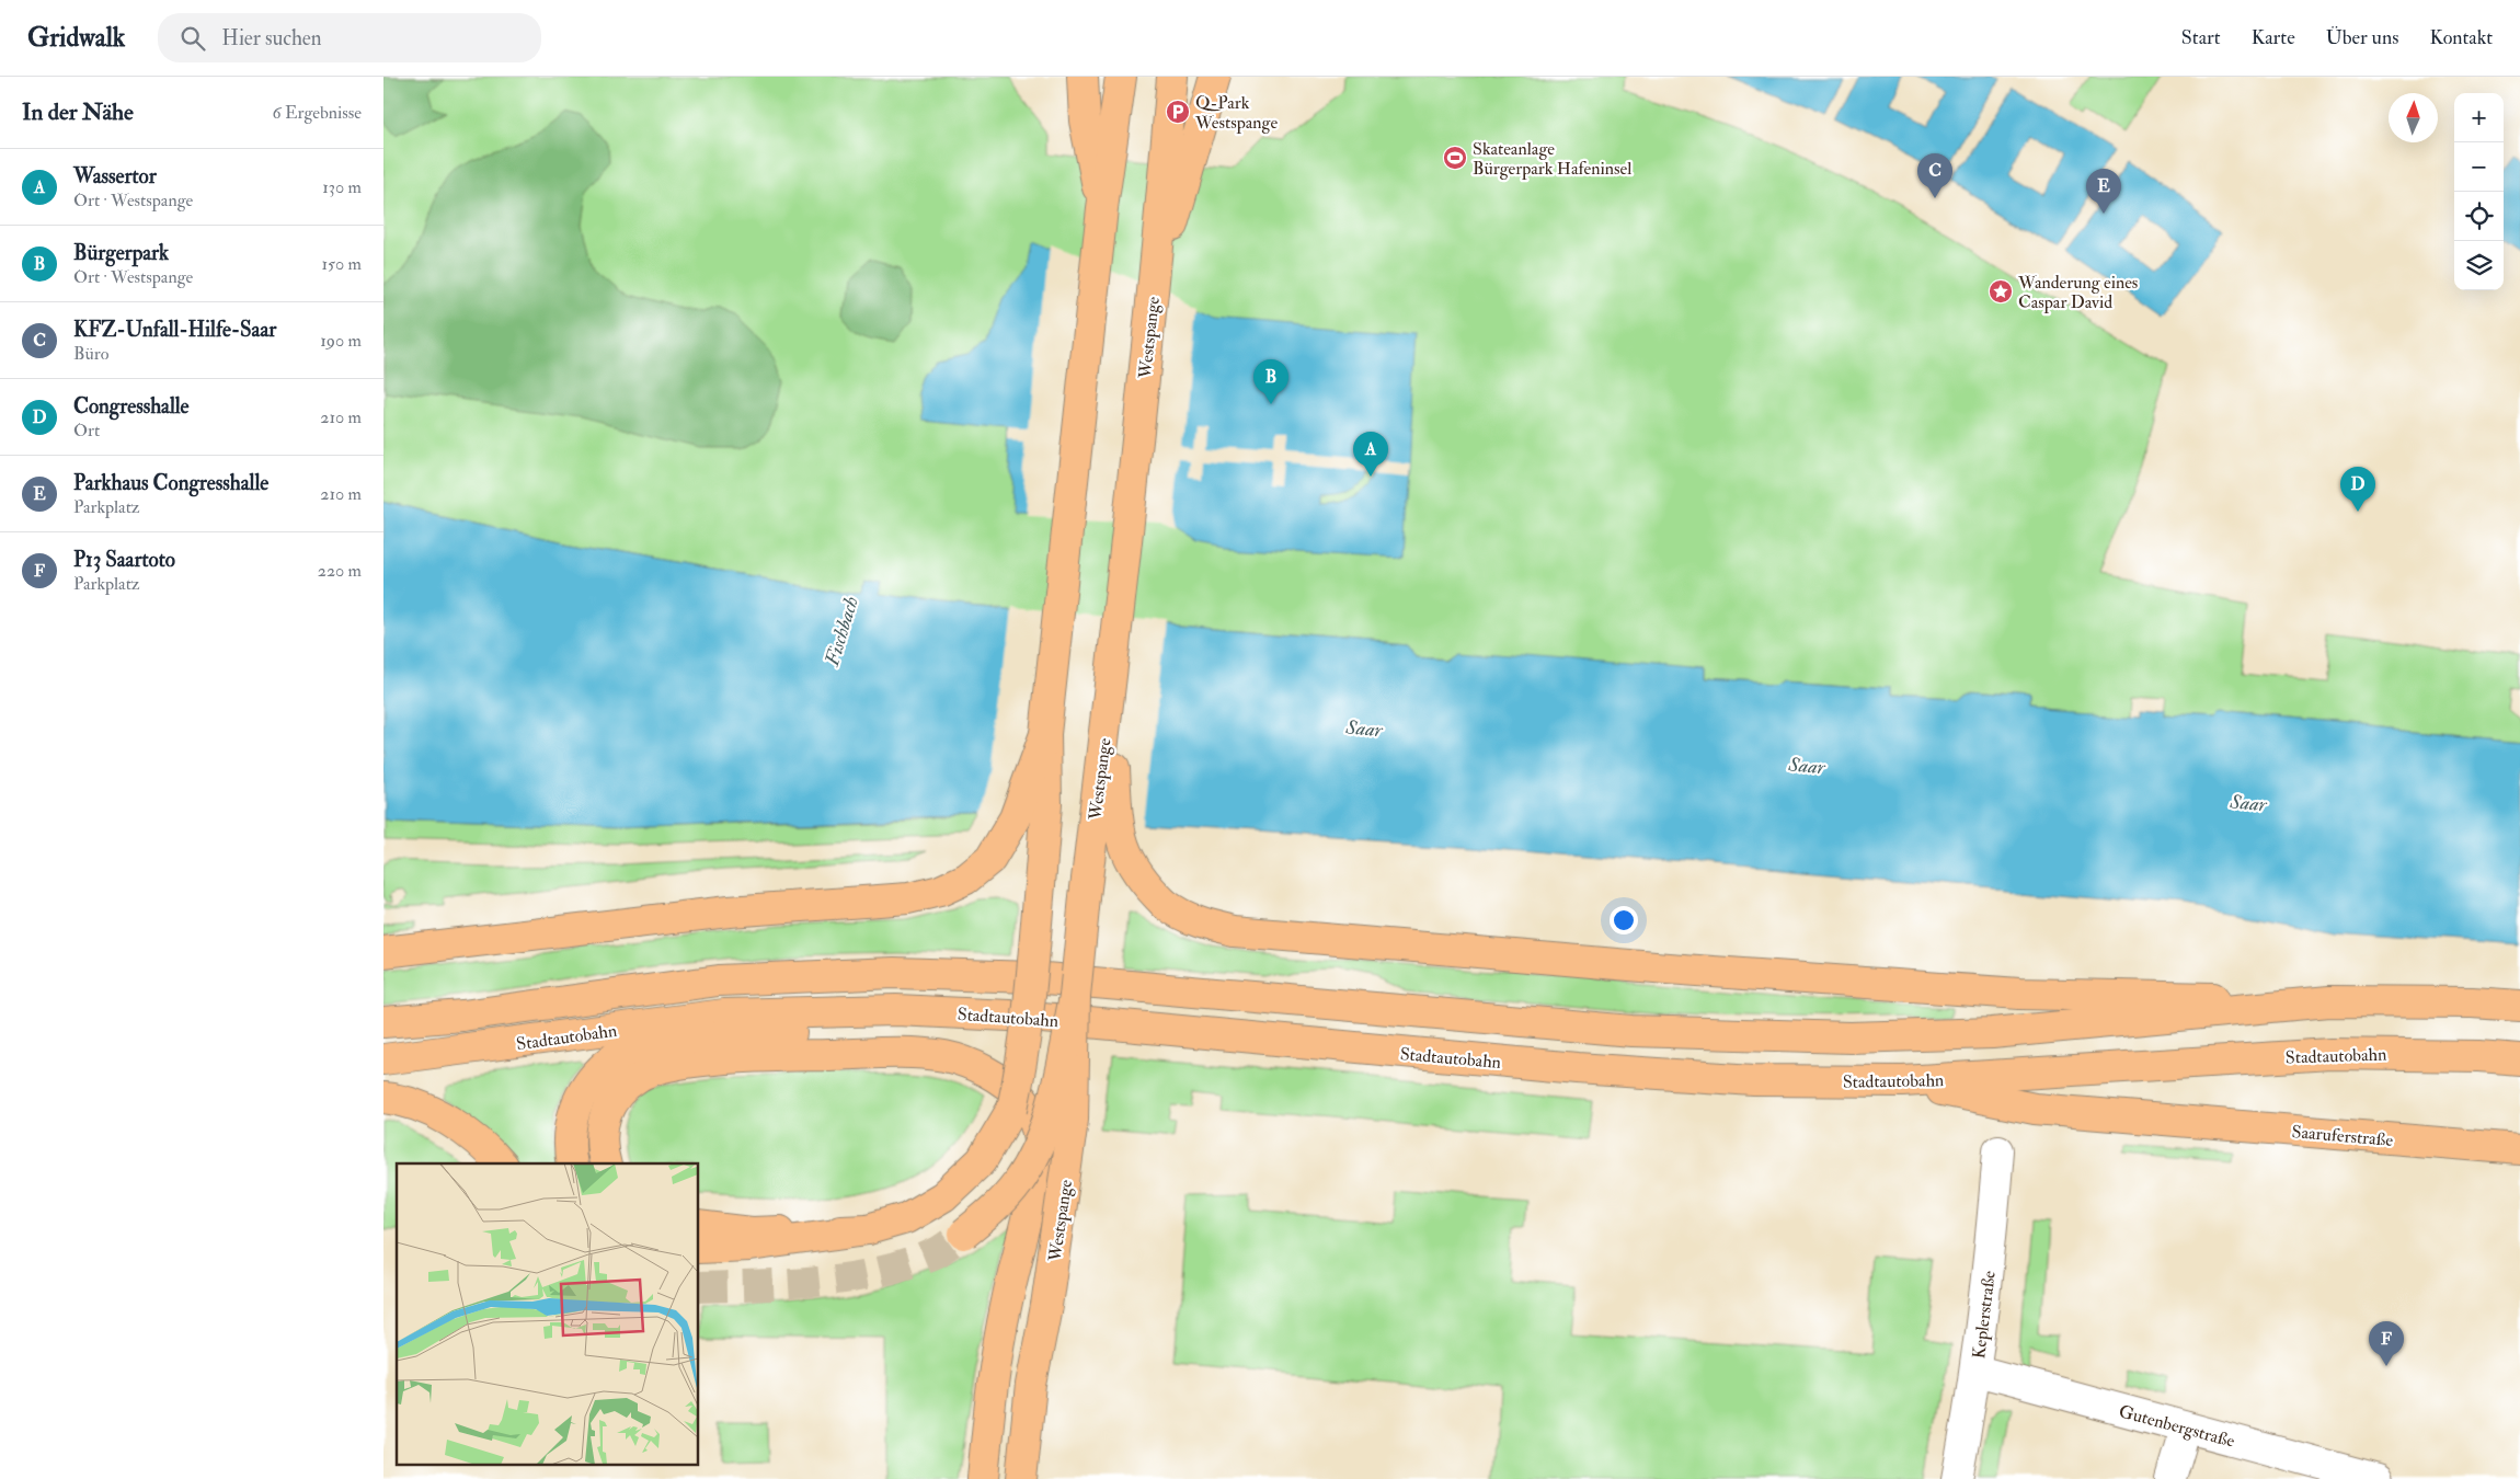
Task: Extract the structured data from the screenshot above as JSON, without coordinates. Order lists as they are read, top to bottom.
{
  "streets": {
    "main road": ["Westspange", "Stadtautobahn", "Saaruferstraße"],
    "street": ["Keplerstraße", "Gutenbergstraße"]
  },
  "crossings": [
    ["Stadtautobahn", "Saaruferstraße"],
    ["Keplerstraße", "Gutenbergstraße"]
  ],
  "water": ["Fischbach", "Saar"],
  "places": {
    "parking": ["Q-Park Westspange"],
    "sports": ["Skateanlage Bürgerpark Hafeninsel"],
    "place": ["Wanderung eines Caspar David"]
  },
  "north": "top",
  "page": {
    "header": "Gridwalk",
    "search": "Hier suchen",
    "nav": [
      "Start",
      "Karte",
      "Über uns",
      "Kontakt"
    ],
    "heading": ["In der Nähe", "6 Ergebnisse"],
    "map_buttons": ["+", "−"],
    "list": [
      {
        "mark": "A",
        "name": "Wassertor",
        "note": "Ort · Westspange",
        "value": "130 m"
      },
      {
        "mark": "B",
        "name": "Bürgerpark",
        "note": "Ort · Westspange",
        "value": "150 m"
      },
      {
        "mark": "C",
        "name": "KFZ-Unfall-Hilfe-Saar",
        "note": "Büro",
        "value": "190 m"
      },
      {
        "mark": "D",
        "name": "Congresshalle",
        "note": "Ort",
        "value": "210 m"
      },
      {
        "mark": "E",
        "name": "Parkhaus Congresshalle",
        "note": "Parkplatz",
        "value": "210 m"
      },
      {
        "mark": "F",
        "name": "P13 Saartoto",
        "note": "Parkplatz",
        "value": "220 m"
      }
    ],
    "pins": [
      "C",
      "E",
      "B",
      "A",
      "D",
      "F"
    ]
  }
}
